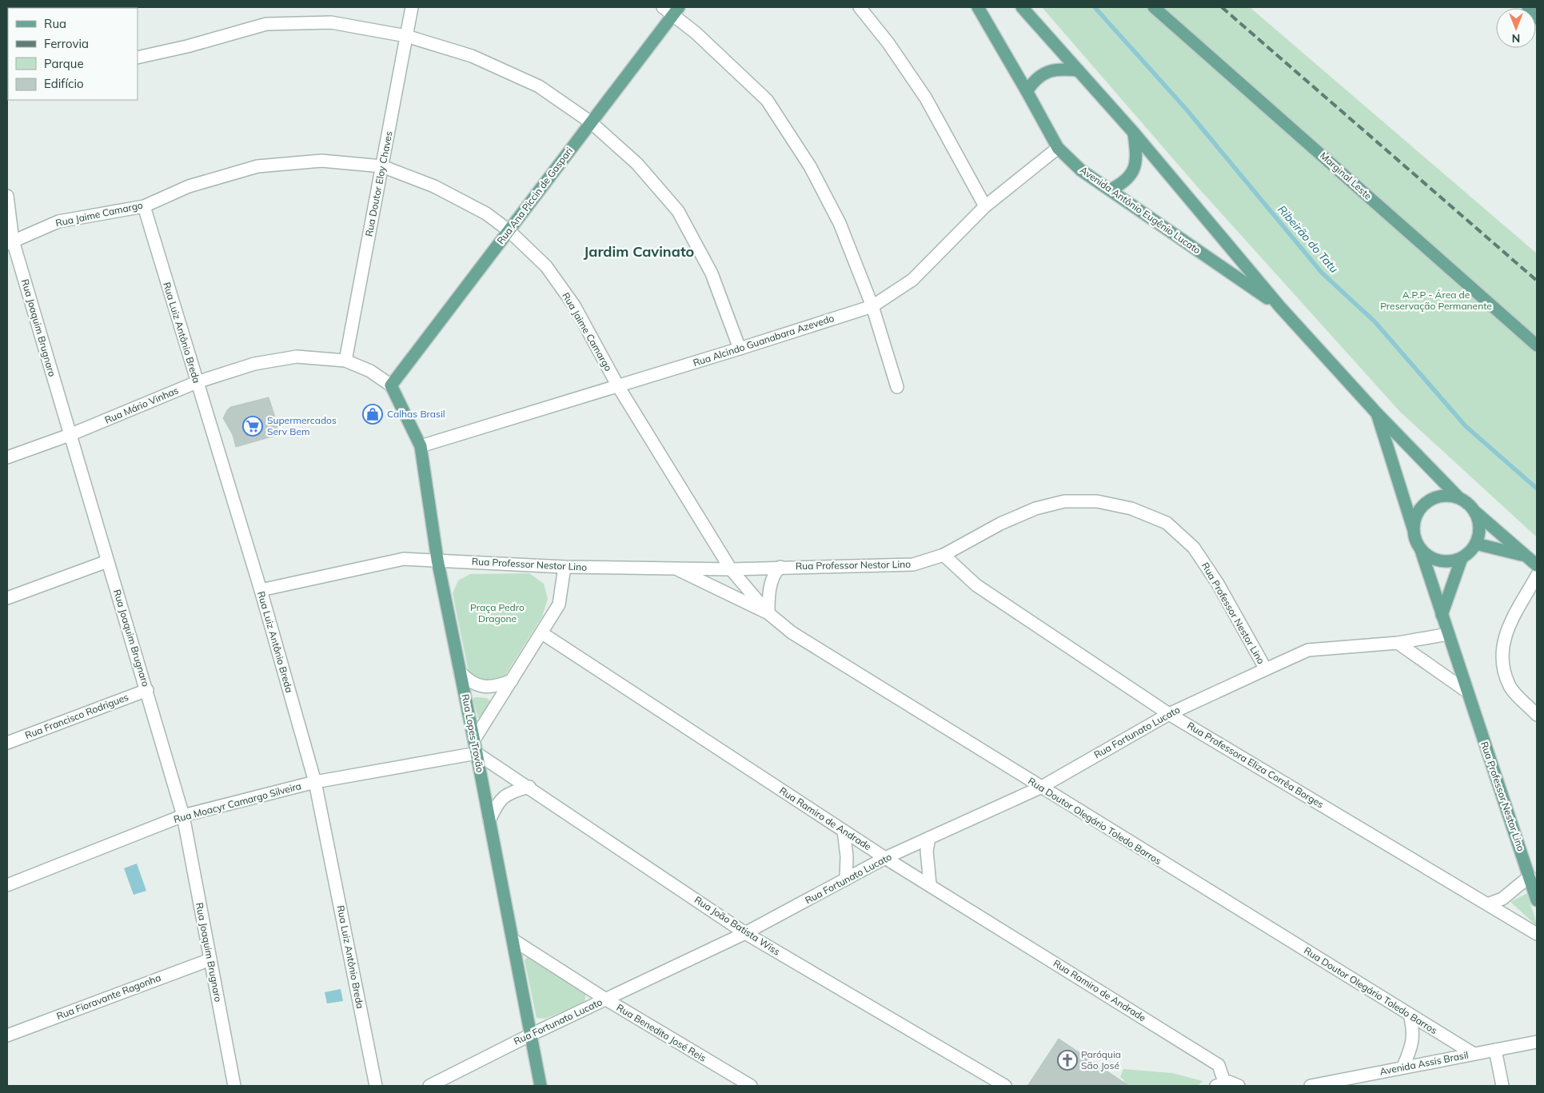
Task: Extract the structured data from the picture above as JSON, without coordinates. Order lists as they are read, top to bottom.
{
  "streets": {
    "main road": [
      "Marginal Leste",
      "Rua Ana Piccin de Gaspari",
      "Avenida Antônio Eugênio Lucato",
      "Rua Professor Nestor Lino",
      "Rua Lopes Trovão"
    ],
    "street": [
      "Rua Doutor Eloy Chaves",
      "Rua Jaime Camargo",
      "Rua Joaquim Brugnaro",
      "Rua Luiz Antônio Breda",
      "Rua Alcindo Guanabara Azevedo",
      "Rua Mário Vinhas",
      "Rua Francisco Rodrigues",
      "Rua Fortunato Lucato",
      "Rua Professora Eliza Corrêa Borges",
      "Rua Moacyr Camargo Silveira",
      "Rua Ramiro de Andrade",
      "Rua Doutor Olegário Toledo Barros",
      "Rua João Batista Wiss",
      "Rua Fioravante Ragonha",
      "Rua Benedito José Reis",
      "Avenida Assis Brasil"
    ]
  },
  "crossings": [
    ["Rua Doutor Eloy Chaves", "Rua Jaime Camargo"],
    ["Rua Doutor Eloy Chaves", "Rua Mário Vinhas"],
    ["Rua Ana Piccin de Gaspari", "Rua Jaime Camargo"],
    ["Rua Ana Piccin de Gaspari", "Rua Mário Vinhas"],
    ["Rua Ana Piccin de Gaspari", "Rua Lopes Trovão"],
    ["Avenida Antônio Eugênio Lucato", "Rua Alcindo Guanabara Azevedo"],
    ["Avenida Antônio Eugênio Lucato", "Rua Professor Nestor Lino"],
    ["Rua Jaime Camargo", "Rua Joaquim Brugnaro"],
    ["Rua Jaime Camargo", "Rua Luiz Antônio Breda"],
    ["Rua Jaime Camargo", "Rua Alcindo Guanabara Azevedo"],
    ["Rua Jaime Camargo", "Rua Professor Nestor Lino"],
    ["Rua Jaime Camargo", "Rua Doutor Olegário Toledo Barros"],
    ["Rua Joaquim Brugnaro", "Rua Mário Vinhas"],
    ["Rua Joaquim Brugnaro", "Rua Francisco Rodrigues"],
    ["Rua Joaquim Brugnaro", "Rua Moacyr Camargo Silveira"],
    ["Rua Joaquim Brugnaro", "Rua Fioravante Ragonha"],
    ["Rua Luiz Antônio Breda", "Rua Mário Vinhas"],
    ["Rua Luiz Antônio Breda", "Rua Professor Nestor Lino"],
    ["Rua Luiz Antônio Breda", "Rua Moacyr Camargo Silveira"],
    ["Rua Alcindo Guanabara Azevedo", "Rua Lopes Trovão"],
    ["Rua Mário Vinhas", "Rua Lopes Trovão"],
    ["Rua Professor Nestor Lino", "Rua Fortunato Lucato"],
    ["Rua Professor Nestor Lino", "Rua Lopes Trovão"],
    ["Rua Professor Nestor Lino", "Rua Professora Eliza Corrêa Borges"],
    ["Rua Professor Nestor Lino", "Rua Doutor Olegário Toledo Barros"],
    ["Rua Fortunato Lucato", "Rua Lopes Trovão"],
    ["Rua Fortunato Lucato", "Rua Professora Eliza Corrêa Borges"],
    ["Rua Fortunato Lucato", "Rua Ramiro de Andrade"],
    ["Rua Fortunato Lucato", "Rua Doutor Olegário Toledo Barros"],
    ["Rua Fortunato Lucato", "Rua João Batista Wiss"],
    ["Rua Fortunato Lucato", "Rua Benedito José Reis"],
    ["Rua Lopes Trovão", "Rua Moacyr Camargo Silveira"],
    ["Rua Lopes Trovão", "Rua João Batista Wiss"],
    ["Rua Lopes Trovão", "Rua Benedito José Reis"],
    ["Rua Moacyr Camargo Silveira", "Rua João Batista Wiss"],
    ["Rua Doutor Olegário Toledo Barros", "Avenida Assis Brasil"]
  ],
  "districts": ["Jardim Cavinato"],
  "water": ["Ribeirão do Tatu"],
  "parks": ["A.P.P - Área de Preservação Permanente", "Praça Pedro Dragone"],
  "places": {
    "shop": ["Calhas Brasil"],
    "supermarket": ["Supermercados Serv Bem"],
    "church": ["Paróquia São José"]
  },
  "legend": [
    "Rua",
    "Ferrovia",
    "Parque",
    "Edifício"
  ],
  "north": "bottom"
}
